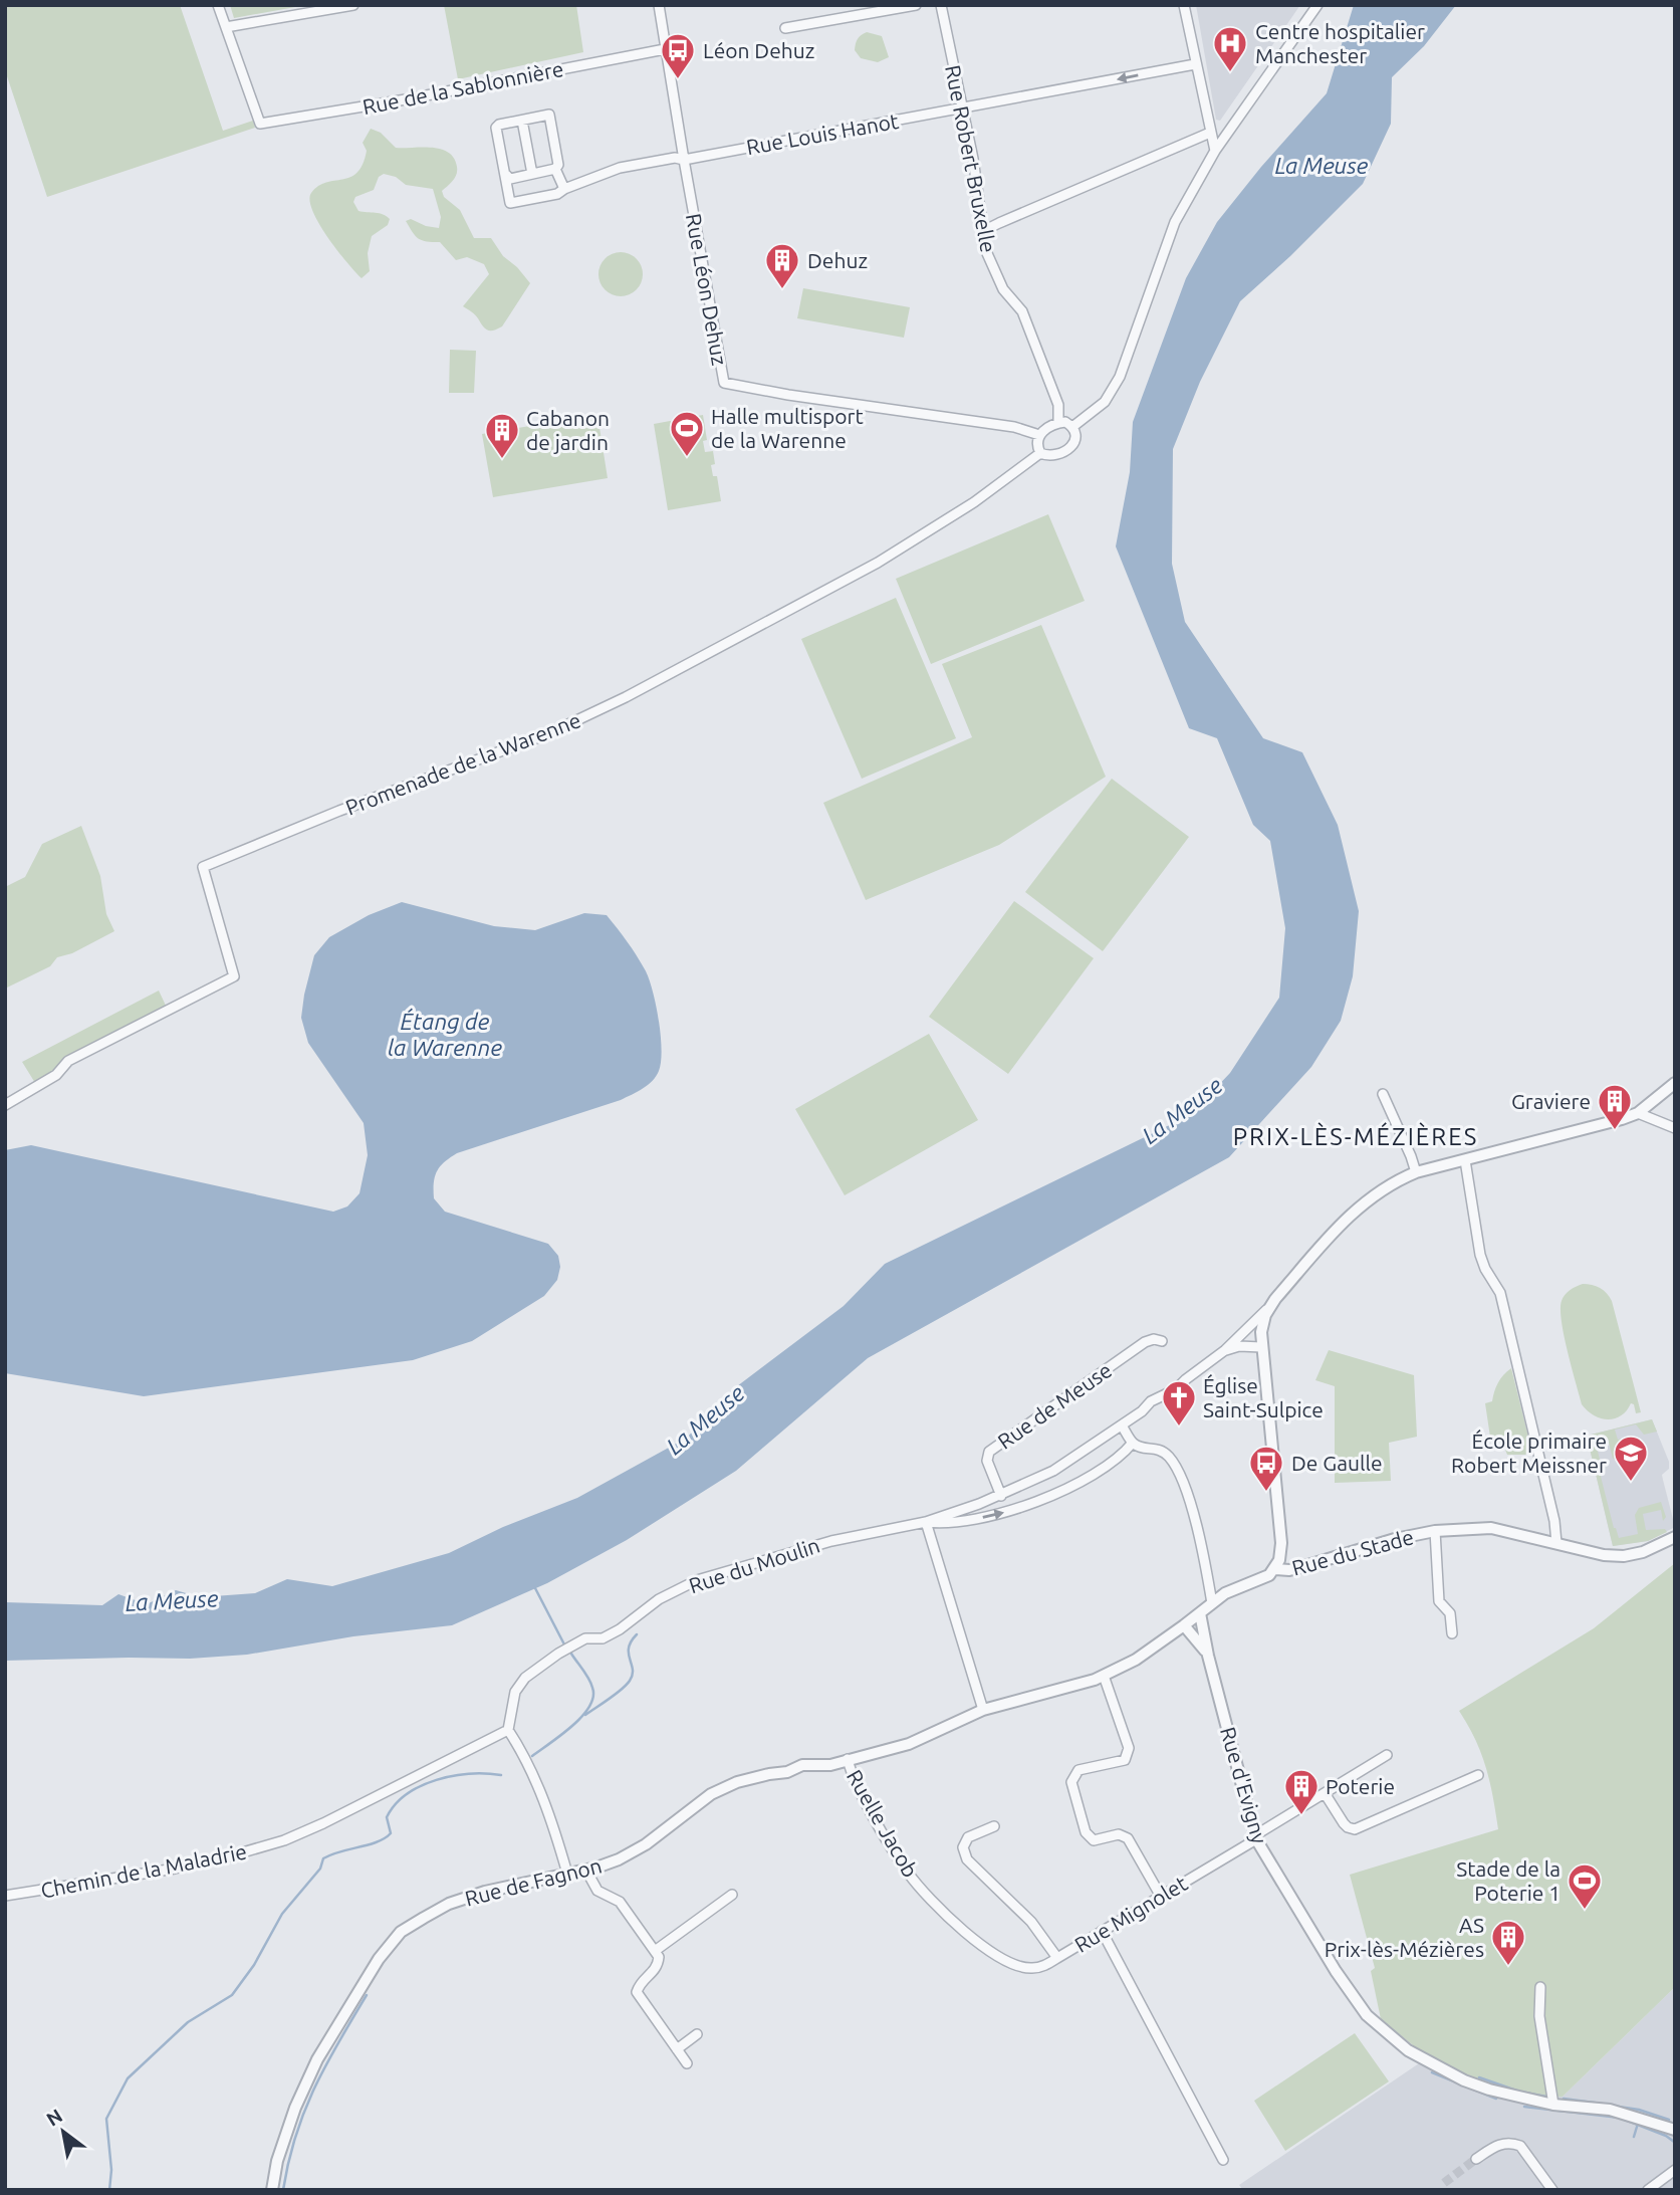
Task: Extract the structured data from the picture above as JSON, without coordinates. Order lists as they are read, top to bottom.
{
  "streets": {
    "street": [
      "Rue de la Sablonnière",
      "Rue Louis Hanot",
      "Rue Robert Bruxelle",
      "Rue Léon Dehuz",
      "Promenade de la Warenne",
      "Rue de Meuse",
      "Rue du Stade",
      "Rue du Moulin",
      "Rue d'Evigny",
      "Ruelle Jacob",
      "Chemin de la Maladrie",
      "Rue de Fagnon",
      "Rue Mignolet"
    ]
  },
  "crossings": [
    ["Rue de la Sablonnière", "Rue Léon Dehuz"],
    ["Rue Louis Hanot", "Rue Robert Bruxelle"],
    ["Rue Louis Hanot", "Rue Léon Dehuz"],
    ["Rue Robert Bruxelle", "Rue Léon Dehuz"],
    ["Rue Robert Bruxelle", "Promenade de la Warenne"],
    ["Rue Léon Dehuz", "Promenade de la Warenne"],
    ["Rue de Meuse", "Rue du Moulin"],
    ["Rue du Stade", "Rue d'Evigny"],
    ["Rue du Stade", "Rue de Fagnon"],
    ["Rue du Moulin", "Chemin de la Maladrie"],
    ["Rue d'Evigny", "Rue de Fagnon"],
    ["Rue d'Evigny", "Rue Mignolet"],
    ["Ruelle Jacob", "Rue de Fagnon"],
    ["Ruelle Jacob", "Rue Mignolet"]
  ],
  "districts": ["PRIX-LÈS-MÉZIÈRES"],
  "water": ["La Meuse", "Étang de la Warenne"],
  "places": {
    "hospital": ["Centre hospitalier Manchester"],
    "bus stop": ["Léon Dehuz", "De Gaulle"],
    "building": [
      "Dehuz",
      "Cabanon de jardin",
      "Graviere",
      "Poterie",
      "AS Prix-lès-Mézières"
    ],
    "sports": ["Halle multisport de la Warenne", "Stade de la Poterie 1"],
    "church": ["Église Saint-Sulpice"],
    "school or university": ["École primaire Robert Meissner"]
  },
  "north": "top left"
}
